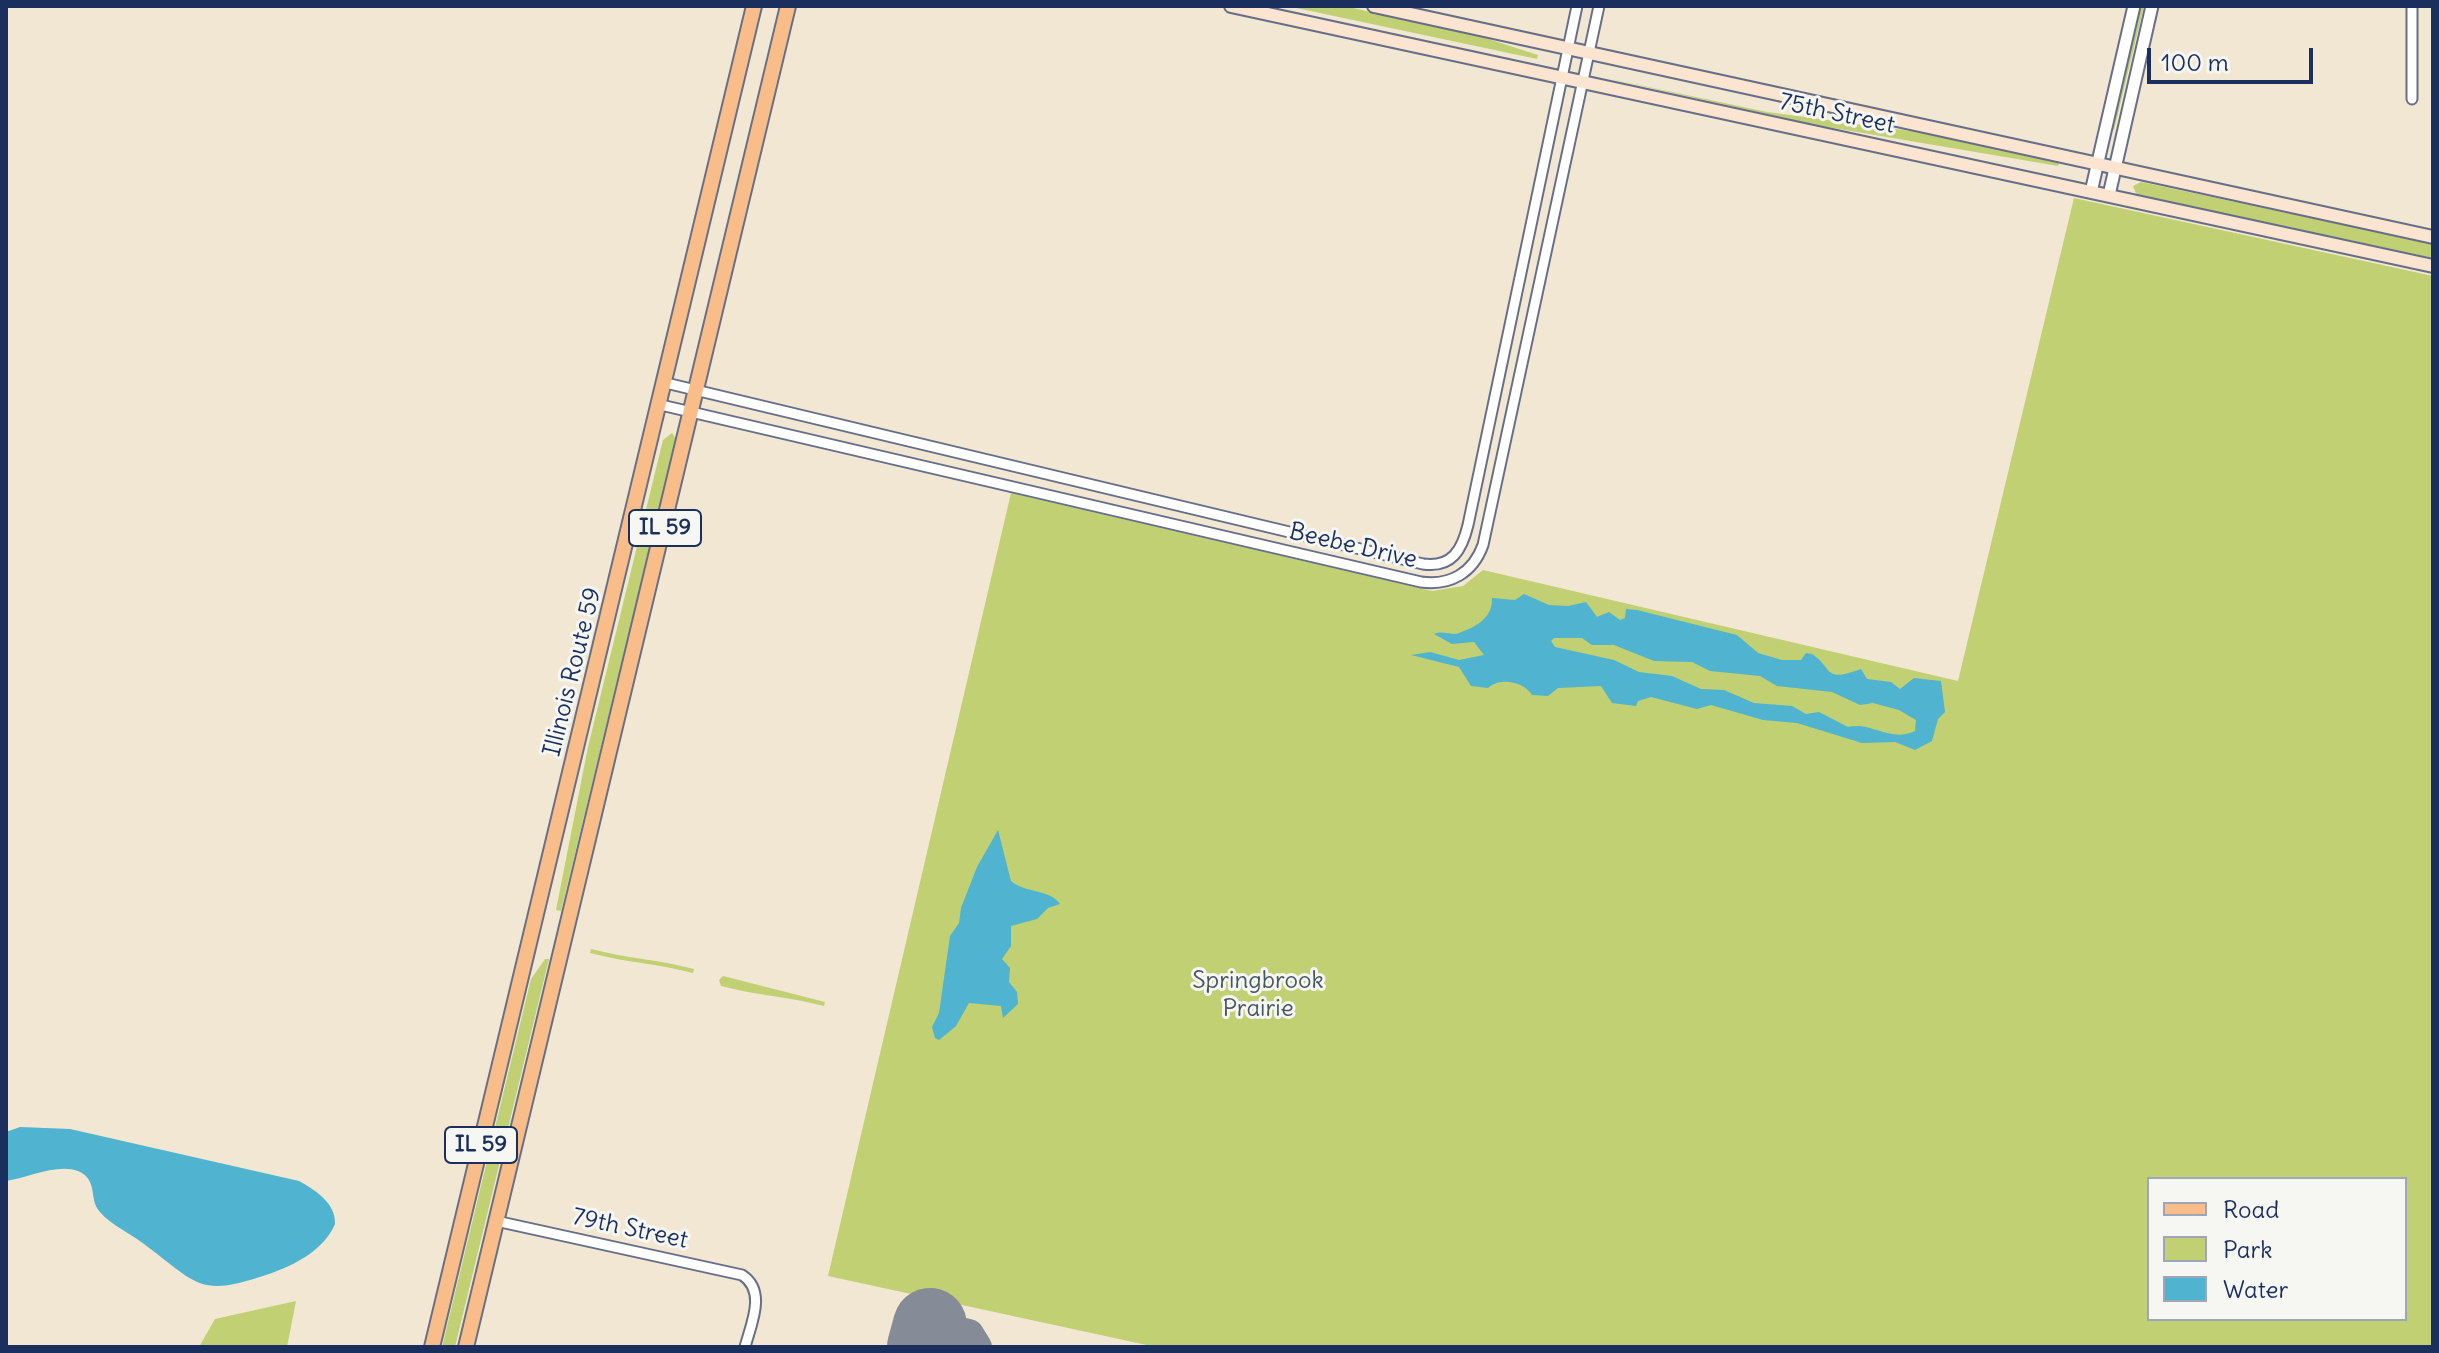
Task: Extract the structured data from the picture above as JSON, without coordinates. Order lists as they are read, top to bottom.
{
  "streets": {
    "main road": ["75th Street", "IL 59", "Illinois Route 59"],
    "street": ["Beebe Drive", "79th Street"]
  },
  "crossings": [
    ["75th Street", "Beebe Drive"],
    ["IL 59", "Beebe Drive"],
    ["IL 59", "79th Street"],
    ["Beebe Drive", "Illinois Route 59"]
  ],
  "parks": ["Springbrook Prairie"],
  "legend": ["Road", "Park", "Water"],
  "scale_bar": "100 m"
}
